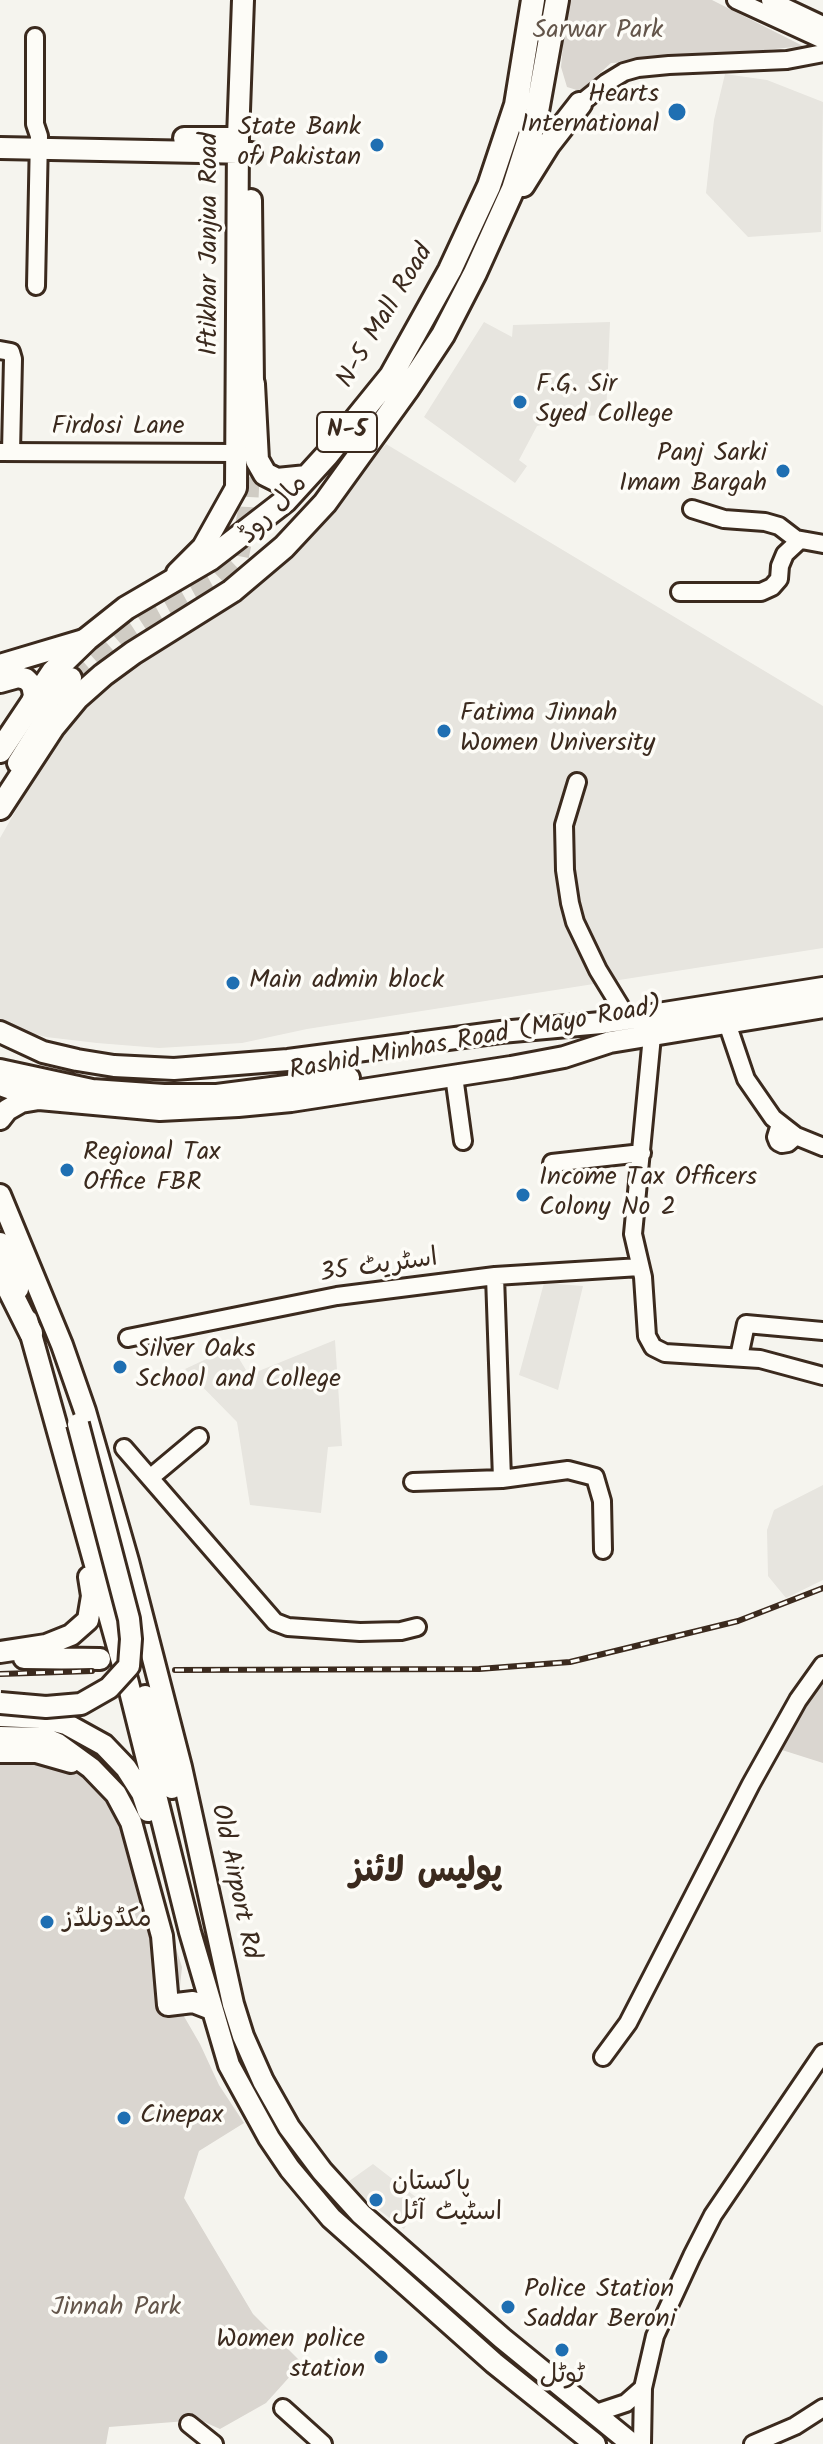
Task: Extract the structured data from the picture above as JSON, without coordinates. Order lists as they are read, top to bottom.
{
  "streets": {
    "highway": ["N-5 Mall Road", "N-5", "مال روڈ"],
    "main road": ["Iftikhar Janjua Road", "Rashid Minhas Road (Mayo Road)", "Old Airport Rd"],
    "street": ["Firdosi Lane", "اسٹریٹ 35"]
  },
  "crossings": [
    ["Iftikhar Janjua Road", "N-5 Mall Road"],
    ["Iftikhar Janjua Road", "Firdosi Lane"],
    ["N-5 Mall Road", "مال روڈ"]
  ],
  "districts": ["پولیس لائنز"],
  "parks": ["Sarwar Park", "Jinnah Park"],
  "places": [
    "Hearts International",
    "State Bank of Pakistan",
    "F.G. Sir Syed College",
    "Panj Sarki Imam Bargah",
    "Fatima Jinnah Women University",
    "Main admin block",
    "Regional Tax Office FBR",
    "Income Tax Officers Colony No 2",
    "Silver Oaks School and College",
    "مکڈونلڈز",
    "Cinepax",
    "پاکستان اسٹیٹ آئل",
    "Police Station Saddar Beroni",
    "ٹوٹل",
    "Women police station"
  ]
}
